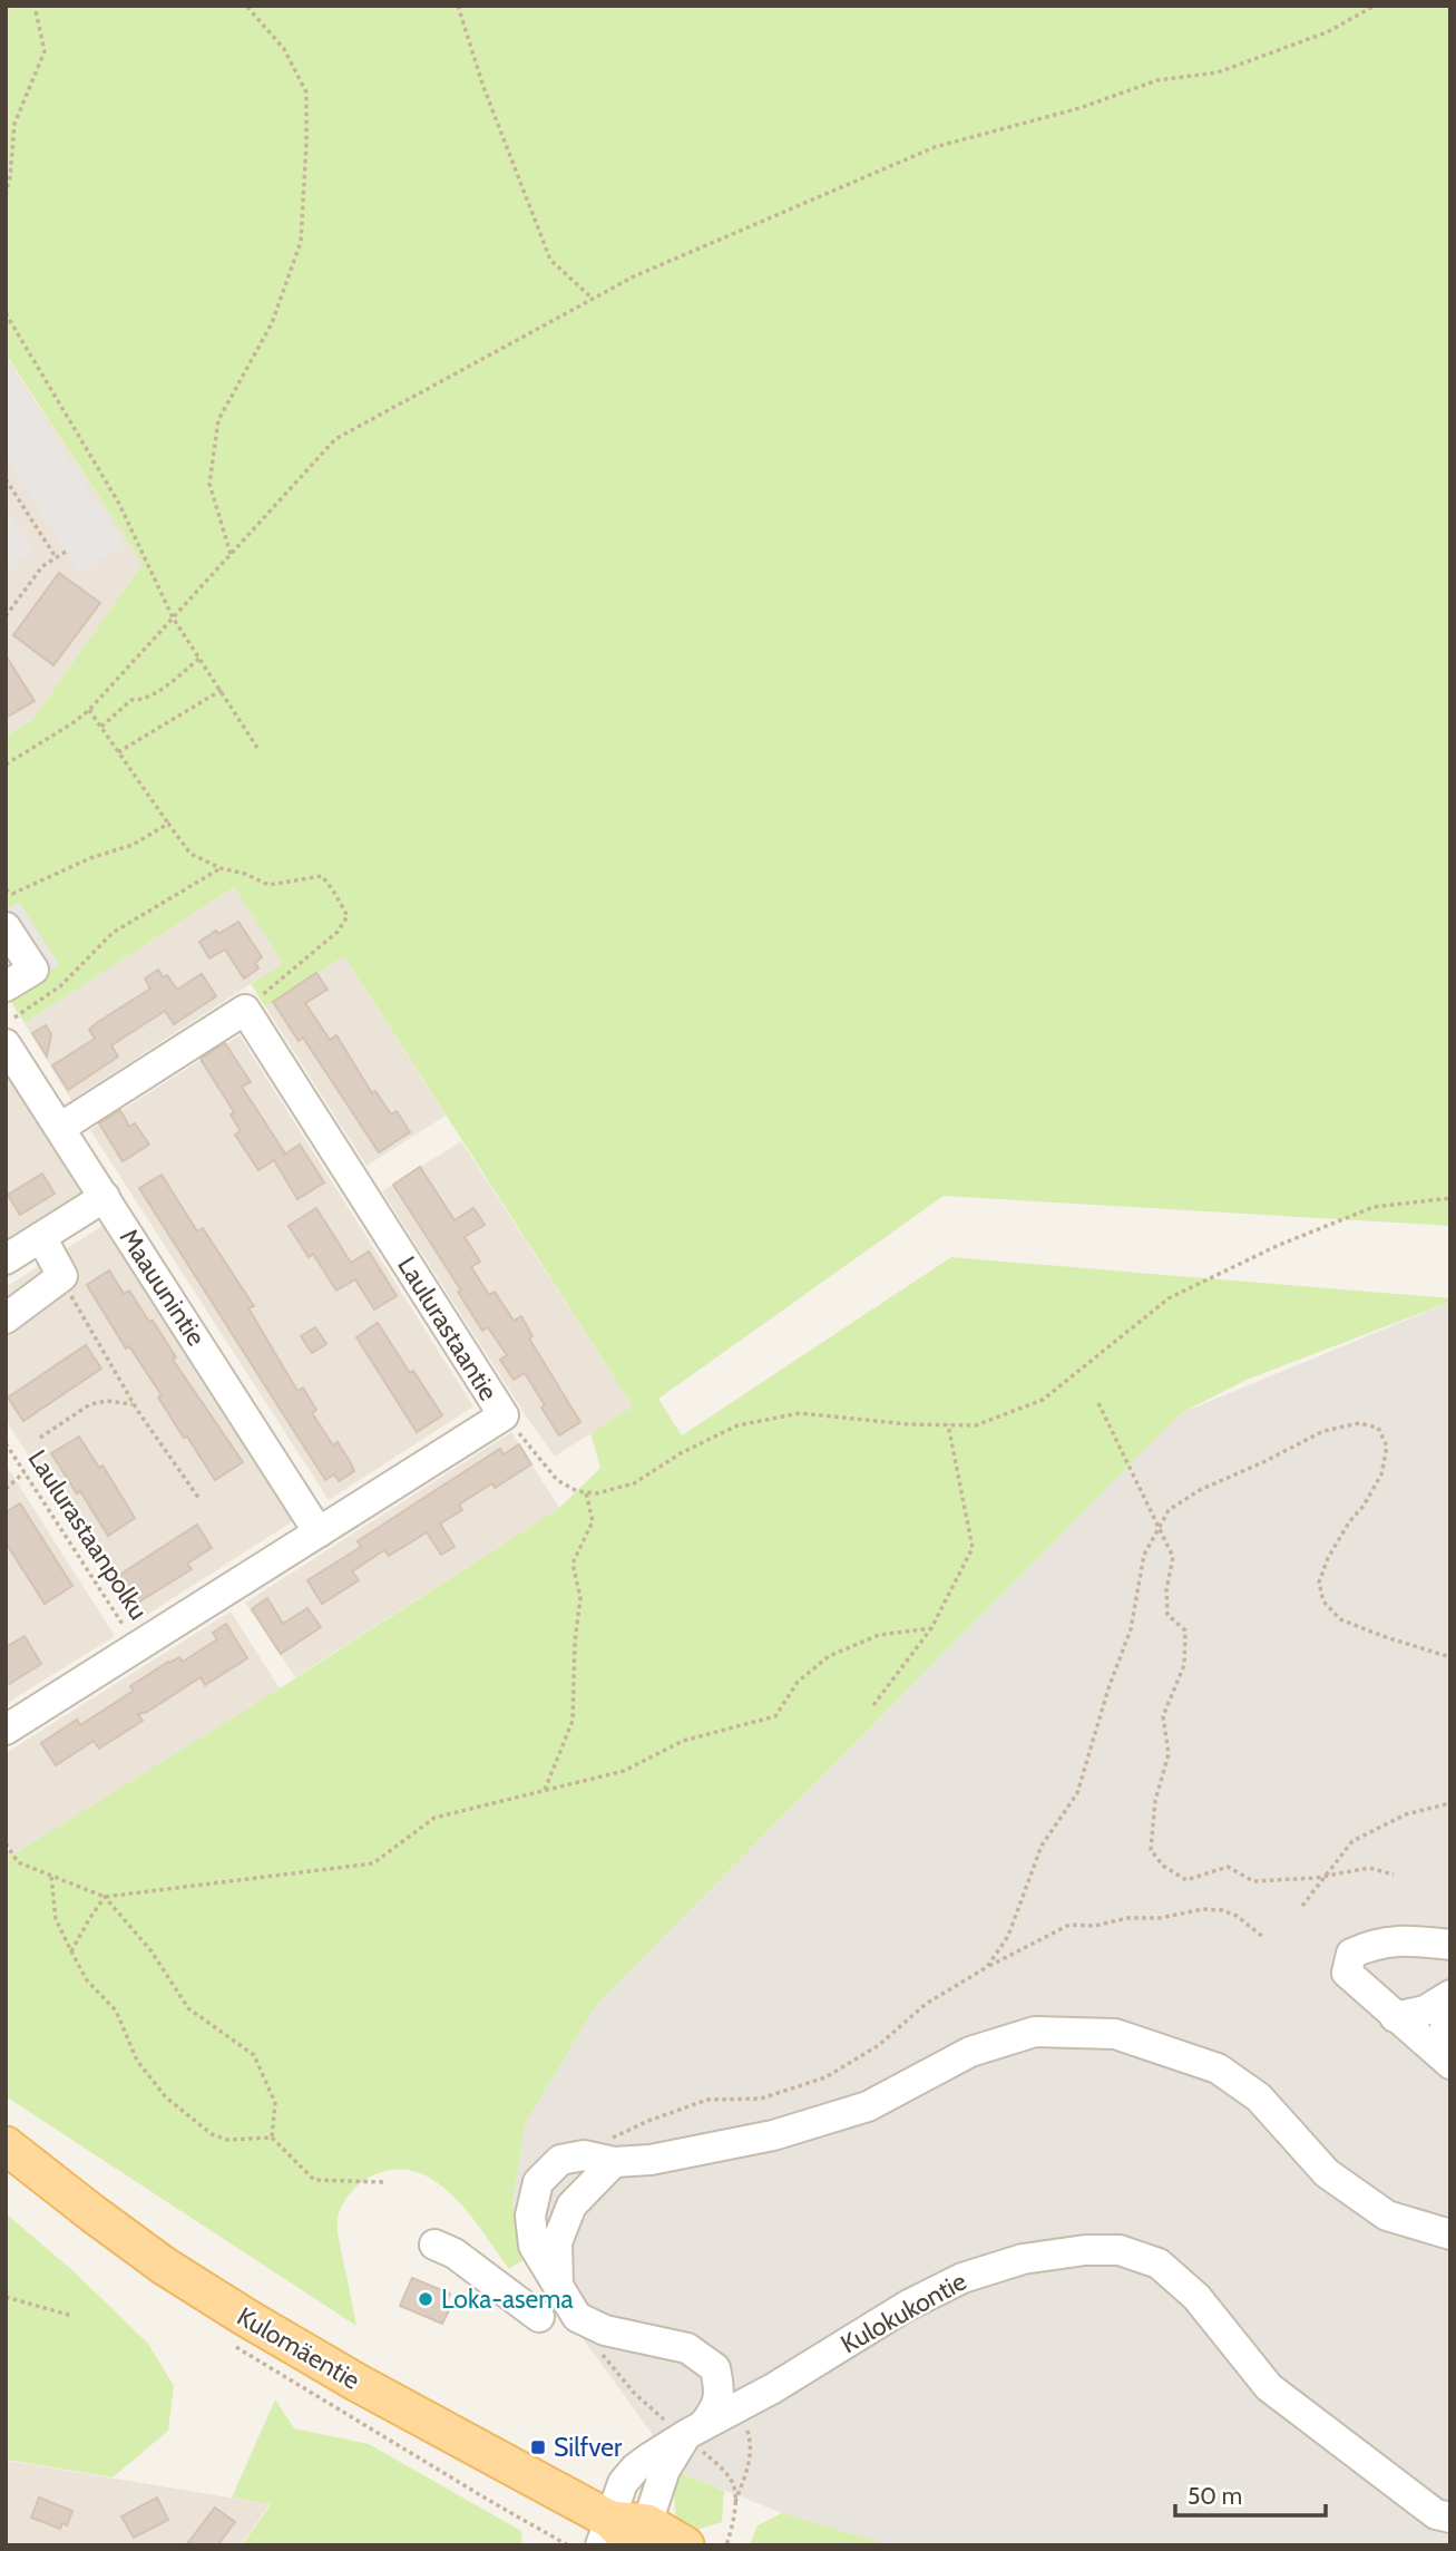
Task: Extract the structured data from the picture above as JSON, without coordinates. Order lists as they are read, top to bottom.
{
  "streets": {
    "main road": ["Kulomäentie"],
    "street": ["Maauunintie", "Laulurastaantie", "Kulokukontie"],
    "path": ["Laulurastaanpolku"]
  },
  "crossings": [
    ["Maauunintie", "Laulurastaantie"],
    ["Laulurastaantie", "Laulurastaanpolku"],
    ["Kulokukontie", "Kulomäentie"]
  ],
  "places": {
    "other": ["Loka-asema"],
    "transit": ["Silfver"]
  },
  "scale_bar": "50 m"
}
